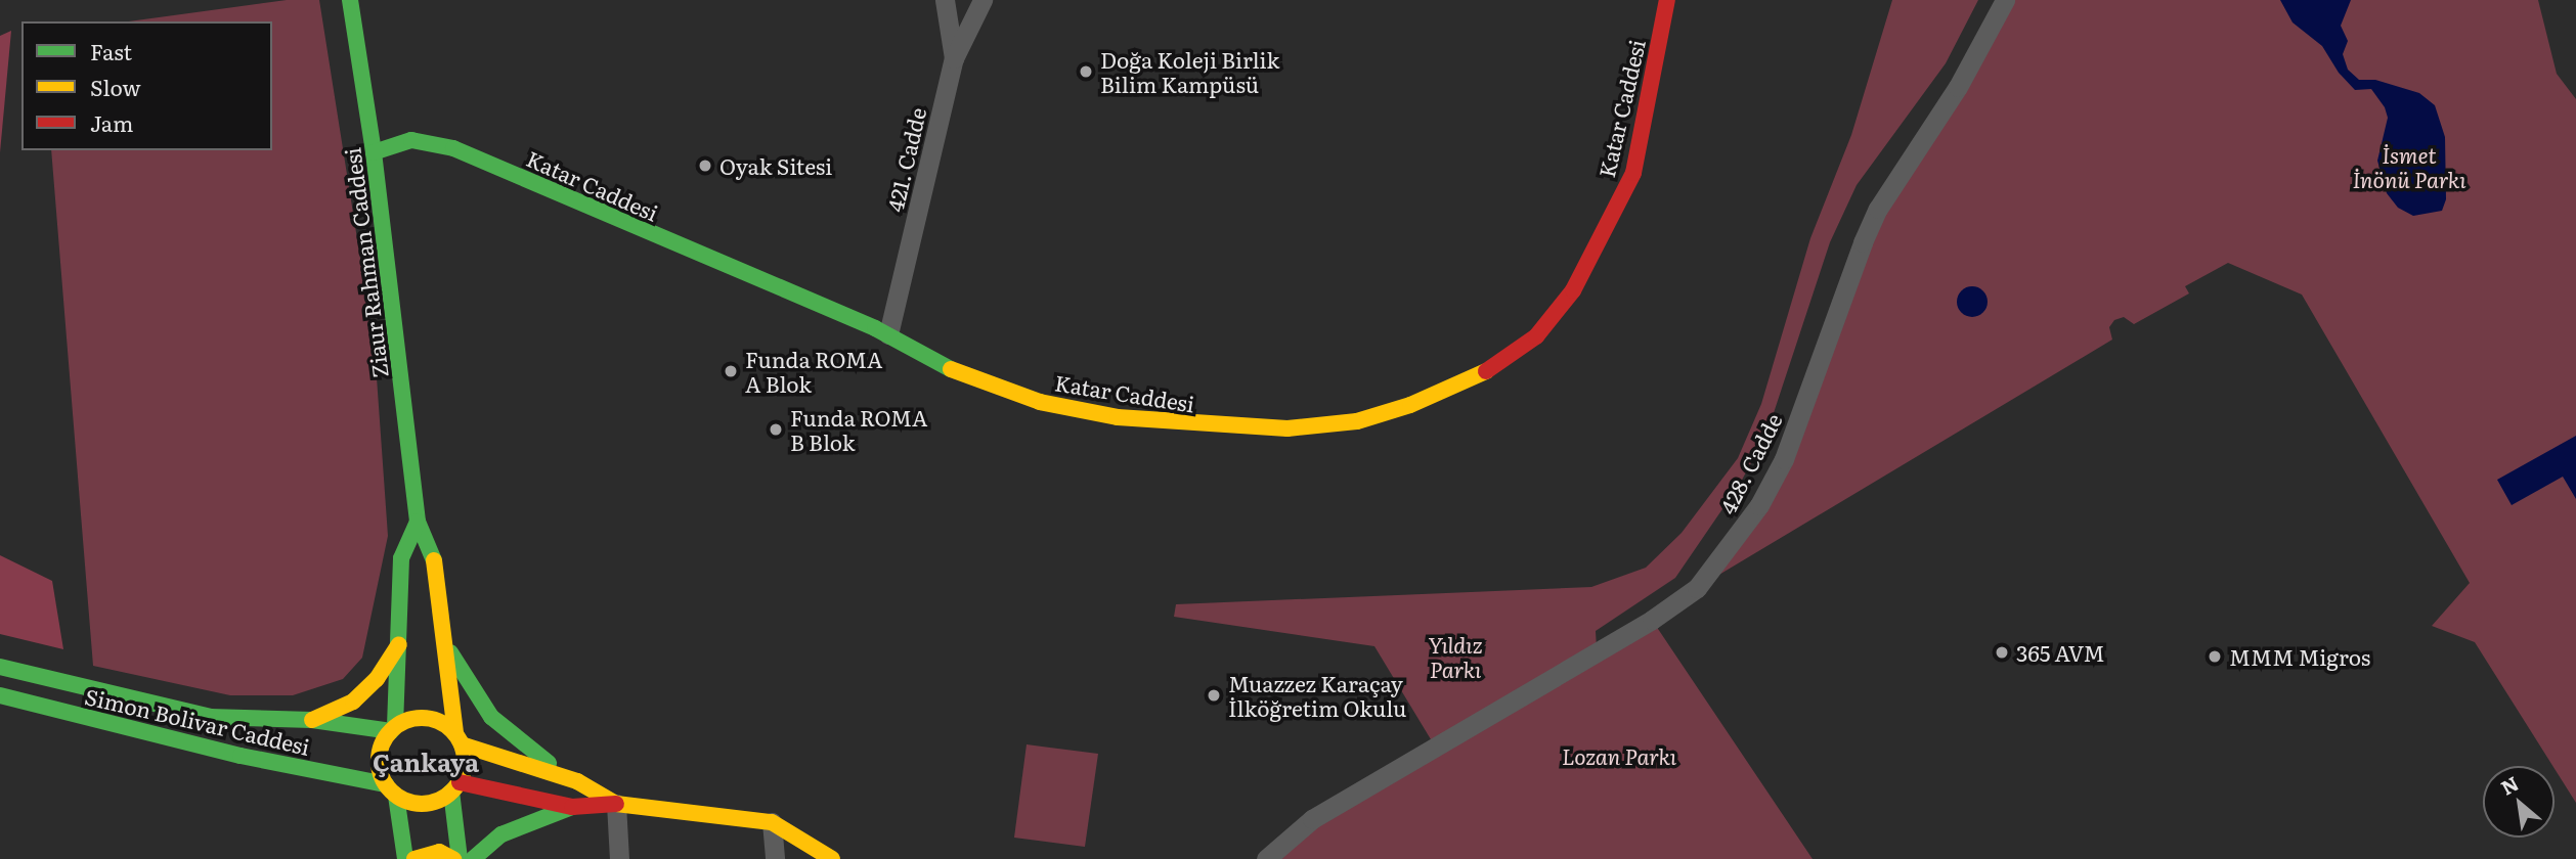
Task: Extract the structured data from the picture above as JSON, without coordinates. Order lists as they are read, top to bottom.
{
  "streets": {
    "main road": ["Katar Caddesi", "Ziaur Rahman Caddesi", "Simon Bolivar Caddesi"],
    "street": ["421. Cadde", "428. Cadde"]
  },
  "crossings": [
    ["Katar Caddesi", "421. Cadde"],
    ["Katar Caddesi", "Ziaur Rahman Caddesi"],
    ["Ziaur Rahman Caddesi", "Simon Bolivar Caddesi"]
  ],
  "districts": ["Çankaya"],
  "parks": ["İsmet İnönü Parkı", "Yıldız Parkı", "Lozan Parkı"],
  "places": [
    "Doğa Koleji Birlik Bilim Kampüsü",
    "Oyak Sitesi",
    "Funda ROMA A Blok",
    "Funda ROMA B Blok",
    "365 AVM",
    "MMM Migros",
    "Muazzez Karaçay İlköğretim Okulu"
  ],
  "legend": ["Fast", "Slow", "Jam"],
  "north": "top left"
}
